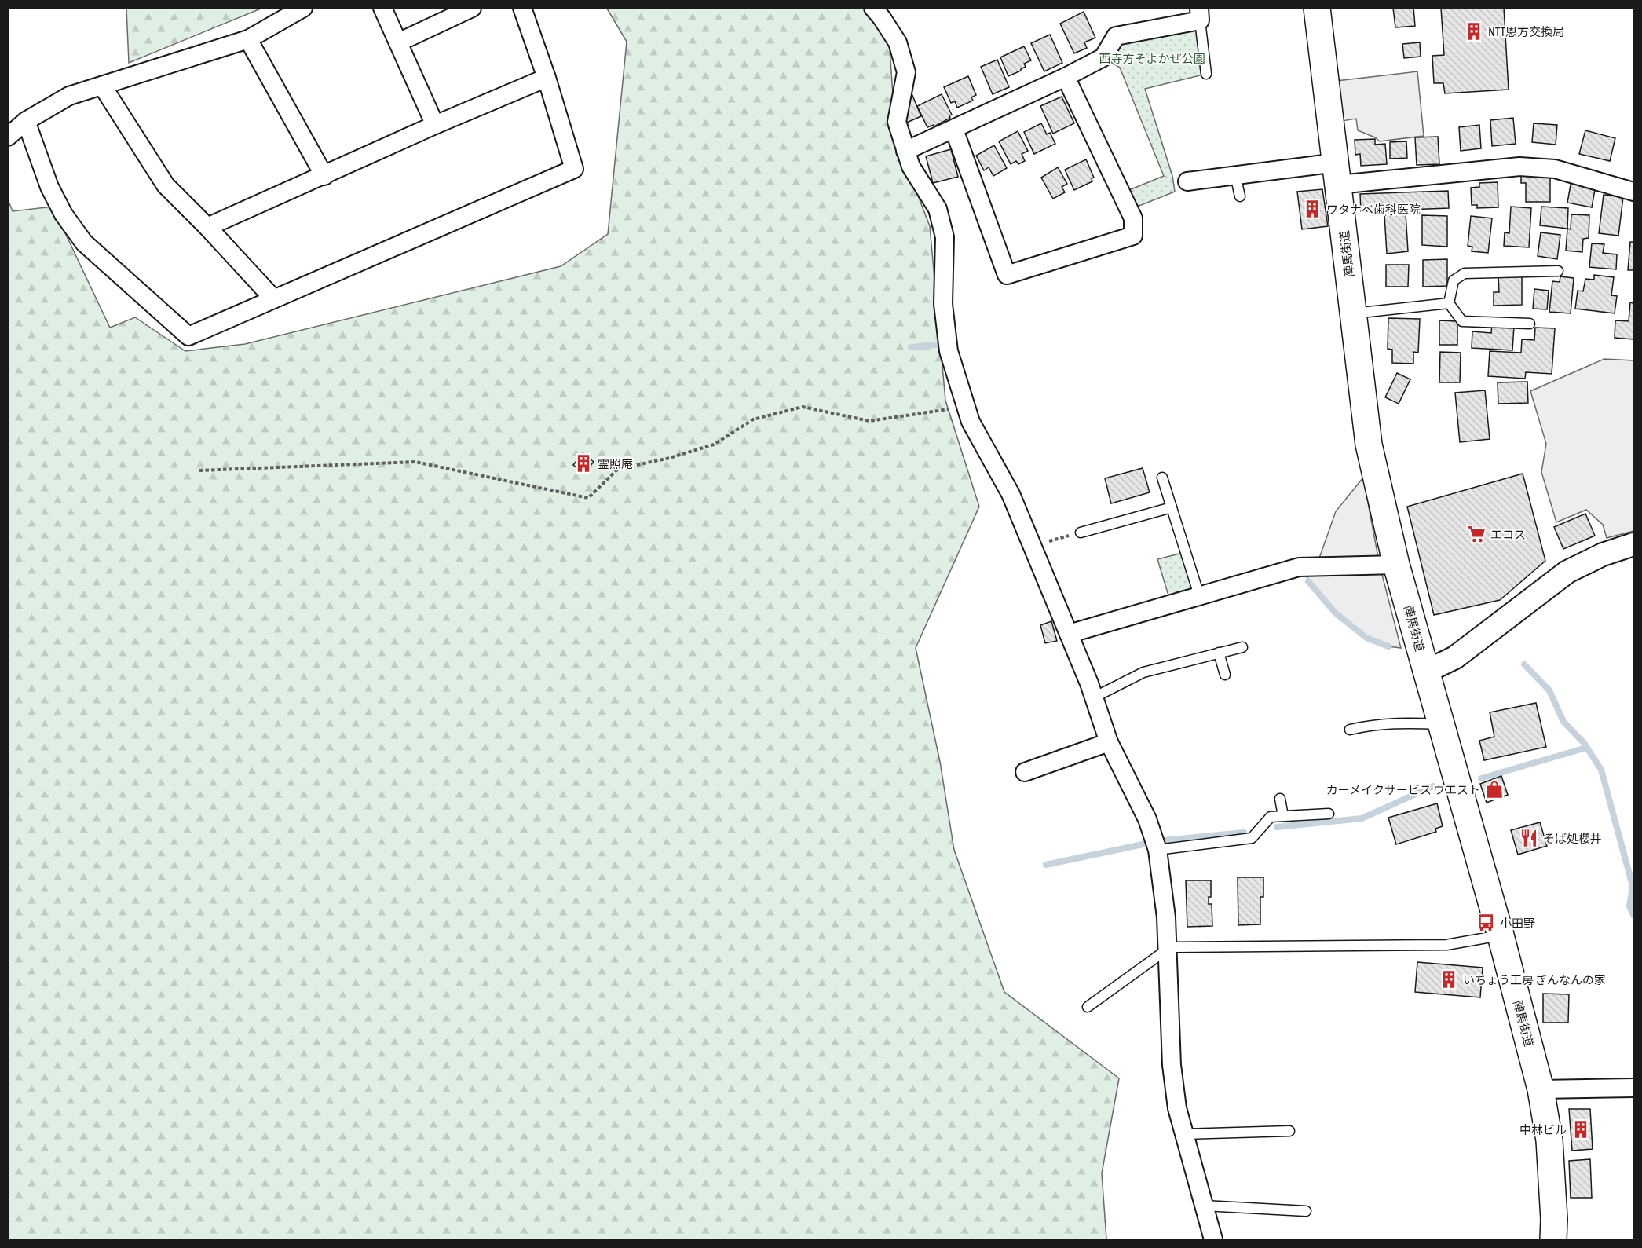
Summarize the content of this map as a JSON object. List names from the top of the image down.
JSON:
{
  "streets": {
    "main road": ["陣馬街道"]
  },
  "parks": ["西寺方そよかぜ公園"],
  "places": {
    "building": [
      "NTT恩方交換局",
      "ワタナベ歯科医院",
      "霊照庵",
      "いちょう工房 ぎんなんの家",
      "中林ビル"
    ],
    "supermarket": ["エコス"],
    "shop": ["カーメイクサービス ウエスト"],
    "restaurant": ["そば処櫻井"],
    "bus stop": ["小田野"]
  }
}
